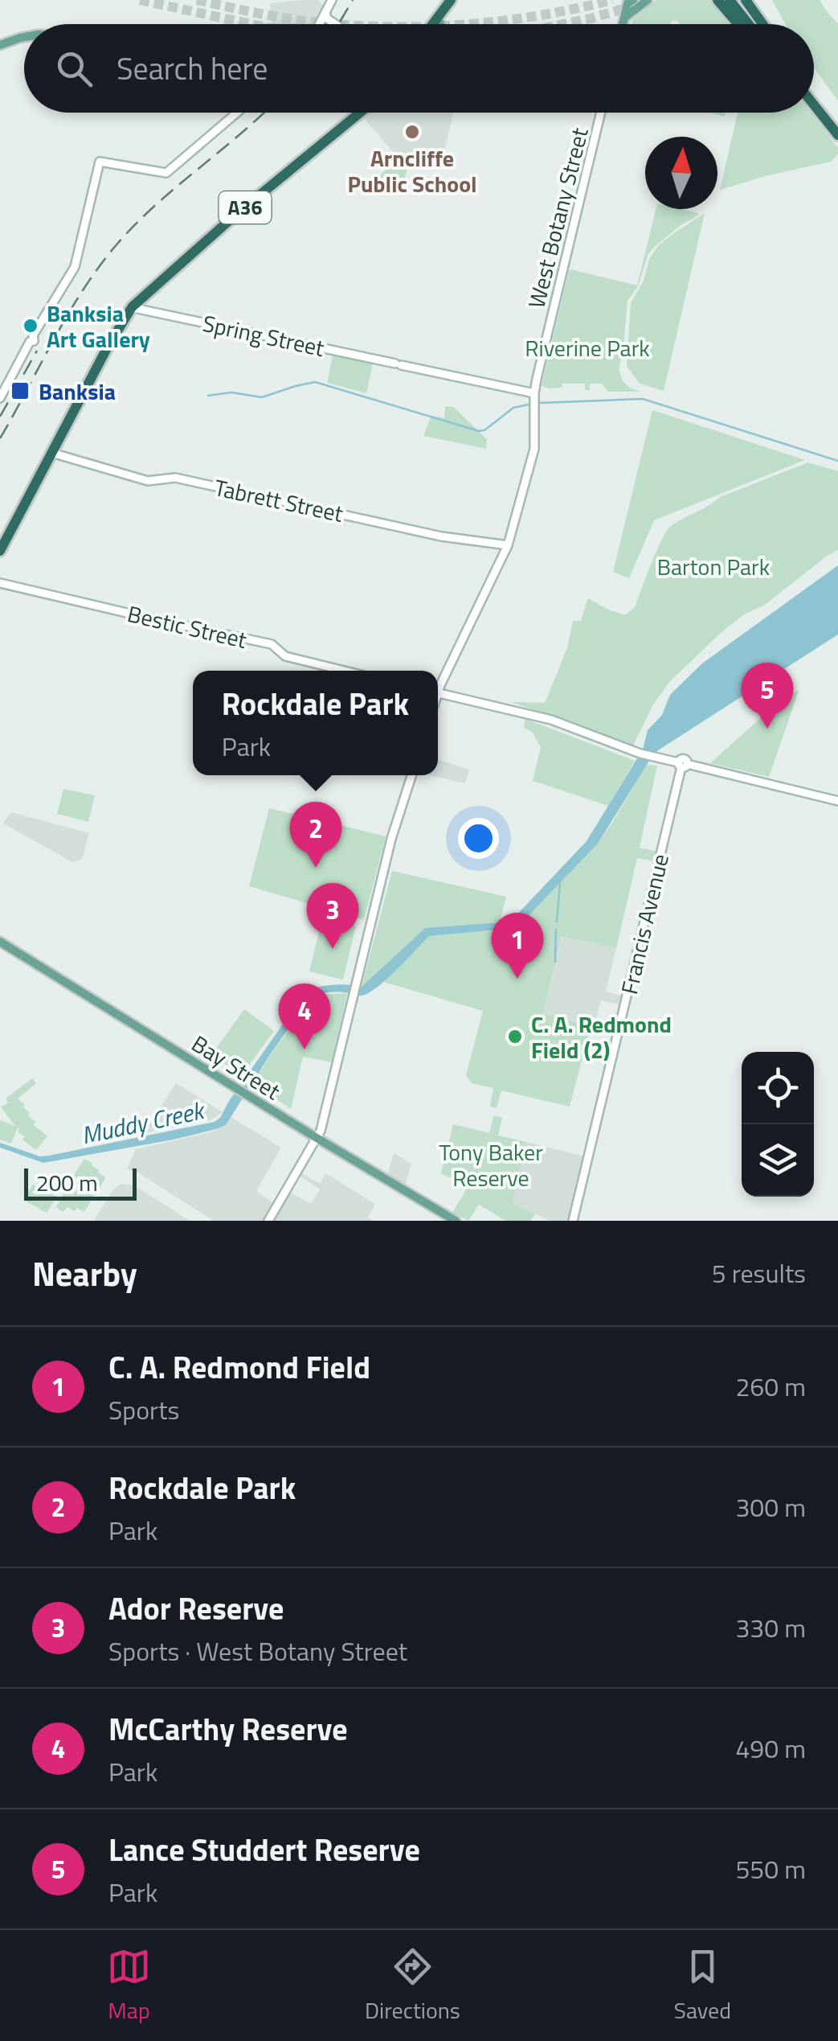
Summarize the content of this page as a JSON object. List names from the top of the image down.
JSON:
{
  "streets": {
    "highway": ["A36"],
    "main road": [
      "West Botany Street",
      "Spring Street",
      "Tabrett Street",
      "Bestic Street",
      "Francis Avenue",
      "Bay Street"
    ]
  },
  "crossings": [
    ["A36", "Spring Street"],
    ["A36", "Tabrett Street"],
    ["West Botany Street", "Spring Street"],
    ["West Botany Street", "Tabrett Street"]
  ],
  "water": ["Muddy Creek"],
  "parks": ["Riverine Park", "Barton Park", "Tony Baker Reserve"],
  "places": {
    "other": ["Arncliffe Public School", "Banksia Art Gallery", "C. A. Redmond Field (2)"],
    "transit": ["Banksia"]
  },
  "scale_bar": "200 m",
  "north": "top",
  "page": {
    "search": "Search here",
    "pins": [
      "5",
      "2",
      "3",
      "1",
      "4"
    ],
    "popup": ["Rockdale Park", "Park"],
    "scale": "200 m",
    "heading": ["Nearby", "5 results"],
    "list": [
      {
        "mark": "1",
        "name": "C. A. Redmond Field",
        "note": "Sports",
        "value": "260 m"
      },
      {
        "mark": "2",
        "name": "Rockdale Park",
        "note": "Park",
        "value": "300 m"
      },
      {
        "mark": "3",
        "name": "Ador Reserve",
        "note": "Sports · West Botany Street",
        "value": "330 m"
      },
      {
        "mark": "4",
        "name": "McCarthy Reserve",
        "note": "Park",
        "value": "490 m"
      },
      {
        "mark": "5",
        "name": "Lance Studdert Reserve",
        "note": "Park",
        "value": "550 m"
      }
    ],
    "nav": ["Map", "Directions", "Saved"]
  }
}
